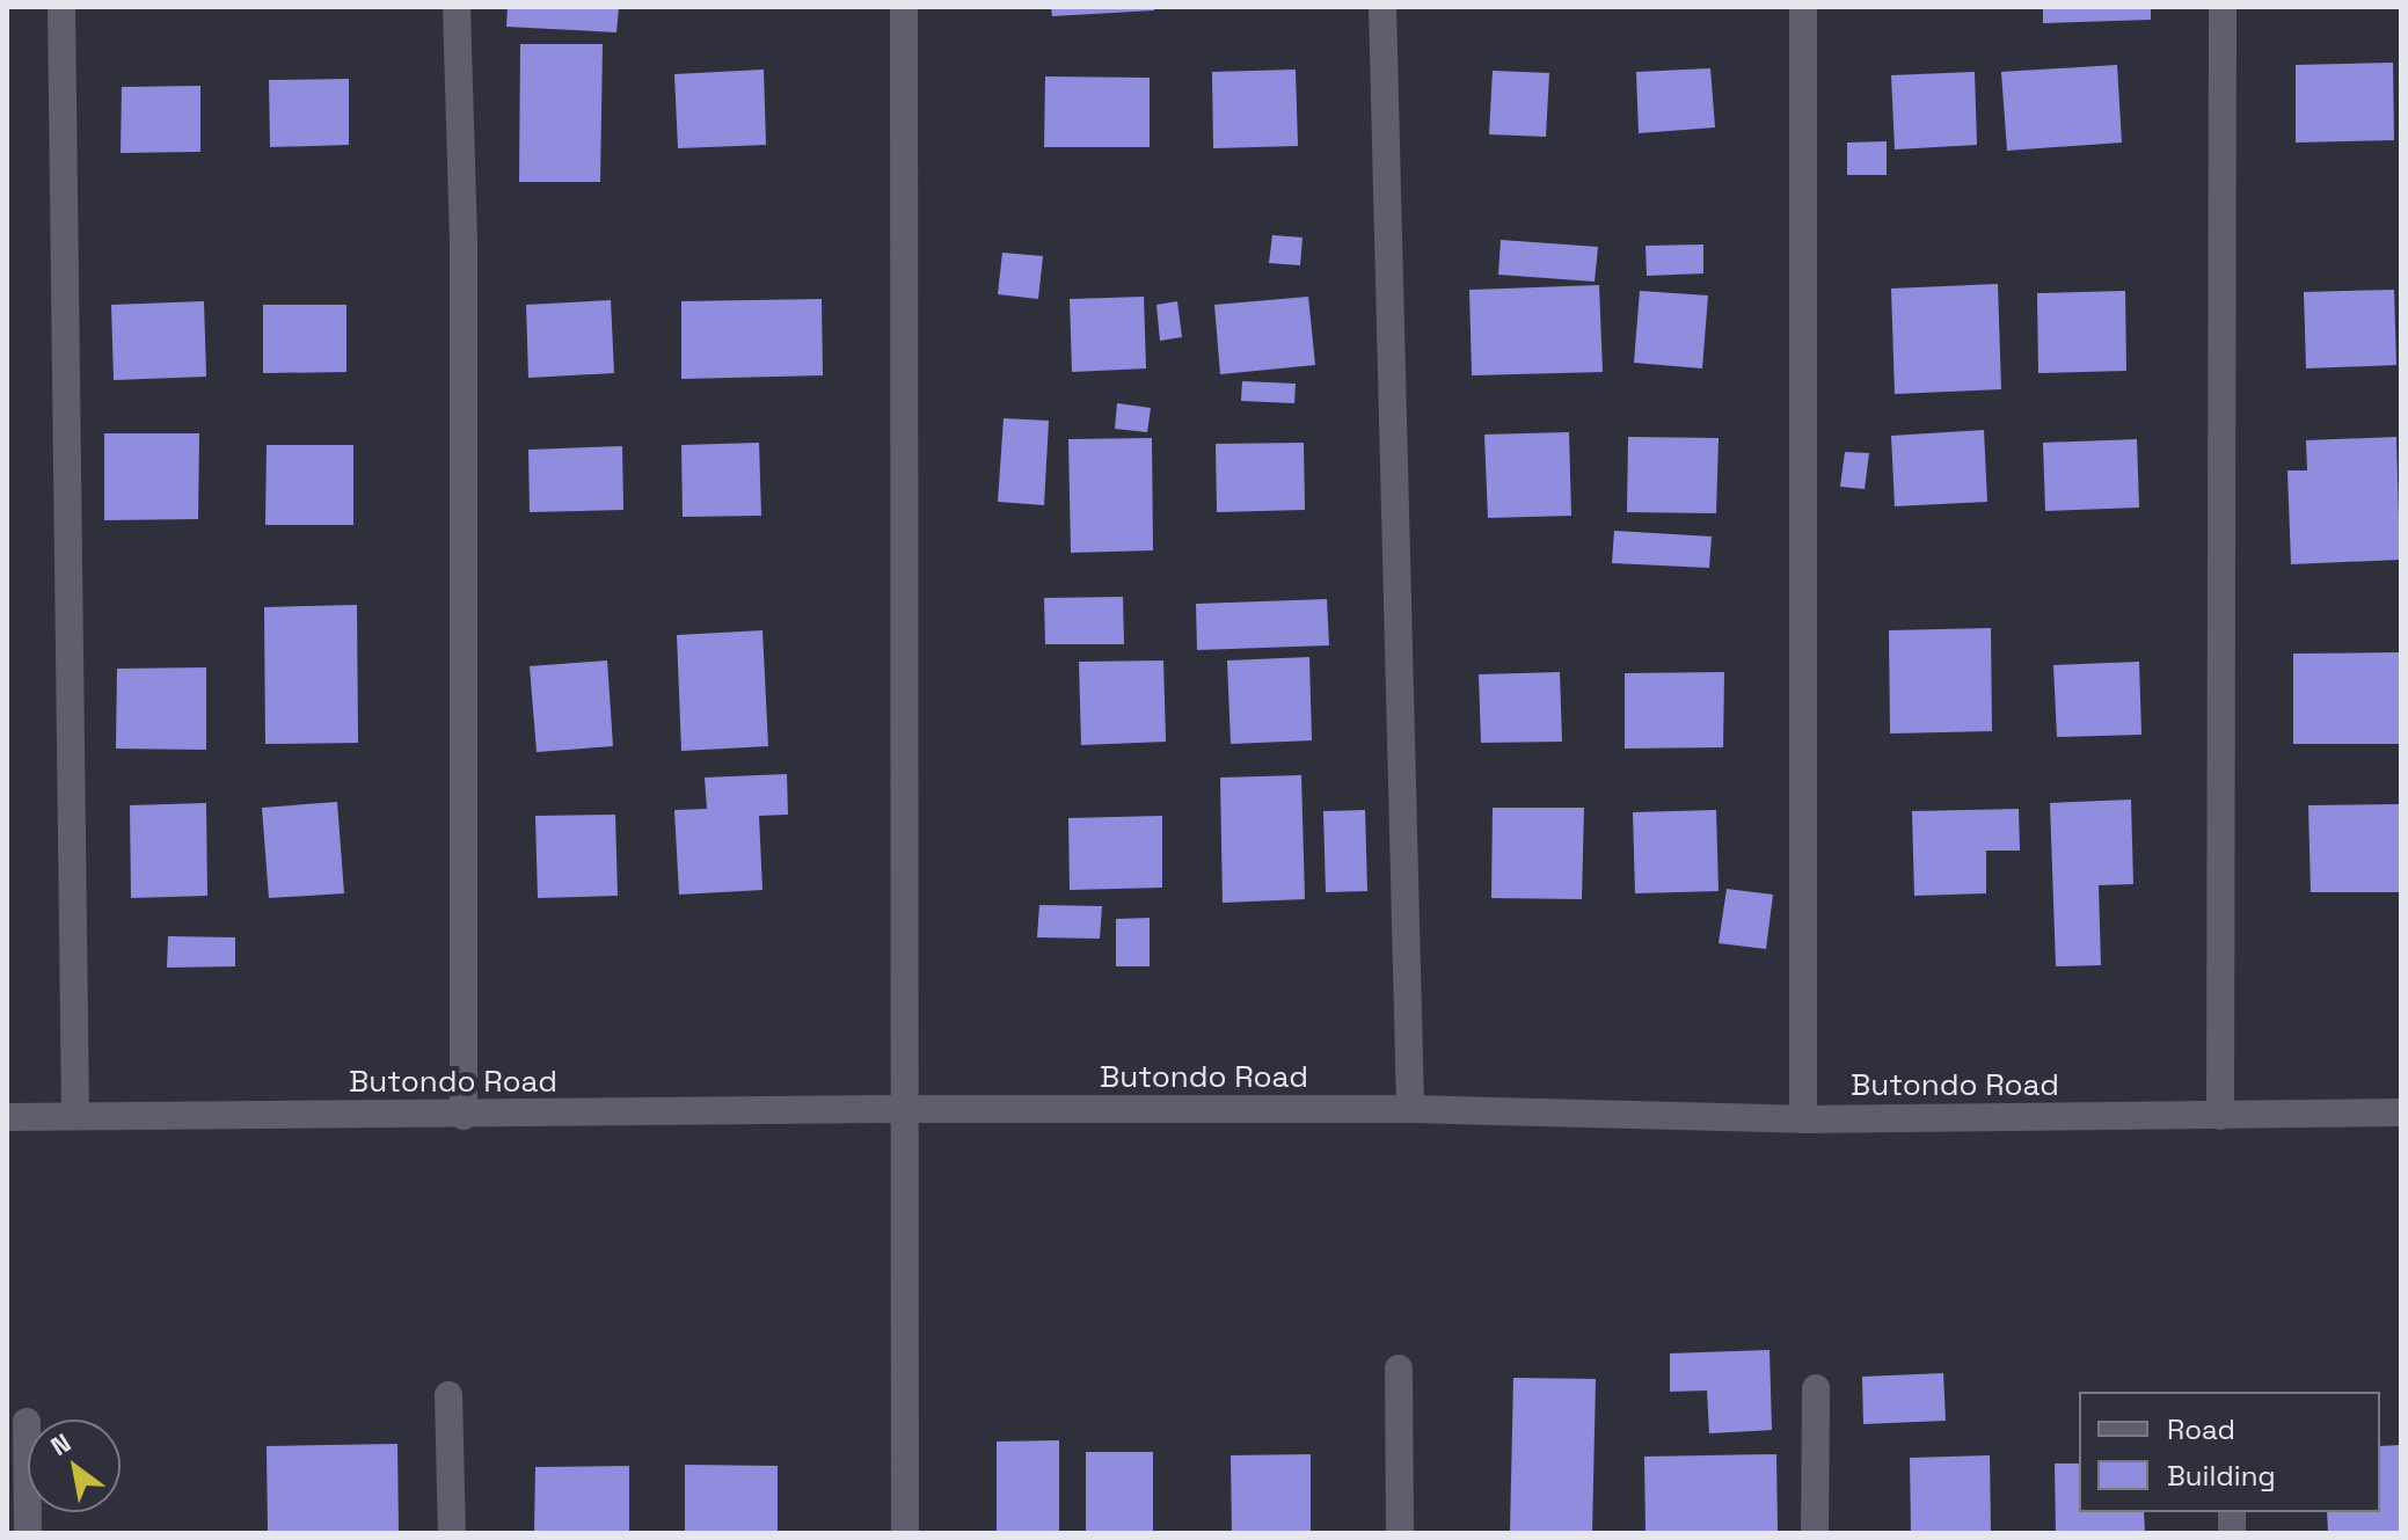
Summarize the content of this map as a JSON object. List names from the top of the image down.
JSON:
{
  "streets": {
    "street": ["Butondo Road"]
  },
  "legend": ["Road", "Building"],
  "north": "top left"
}
